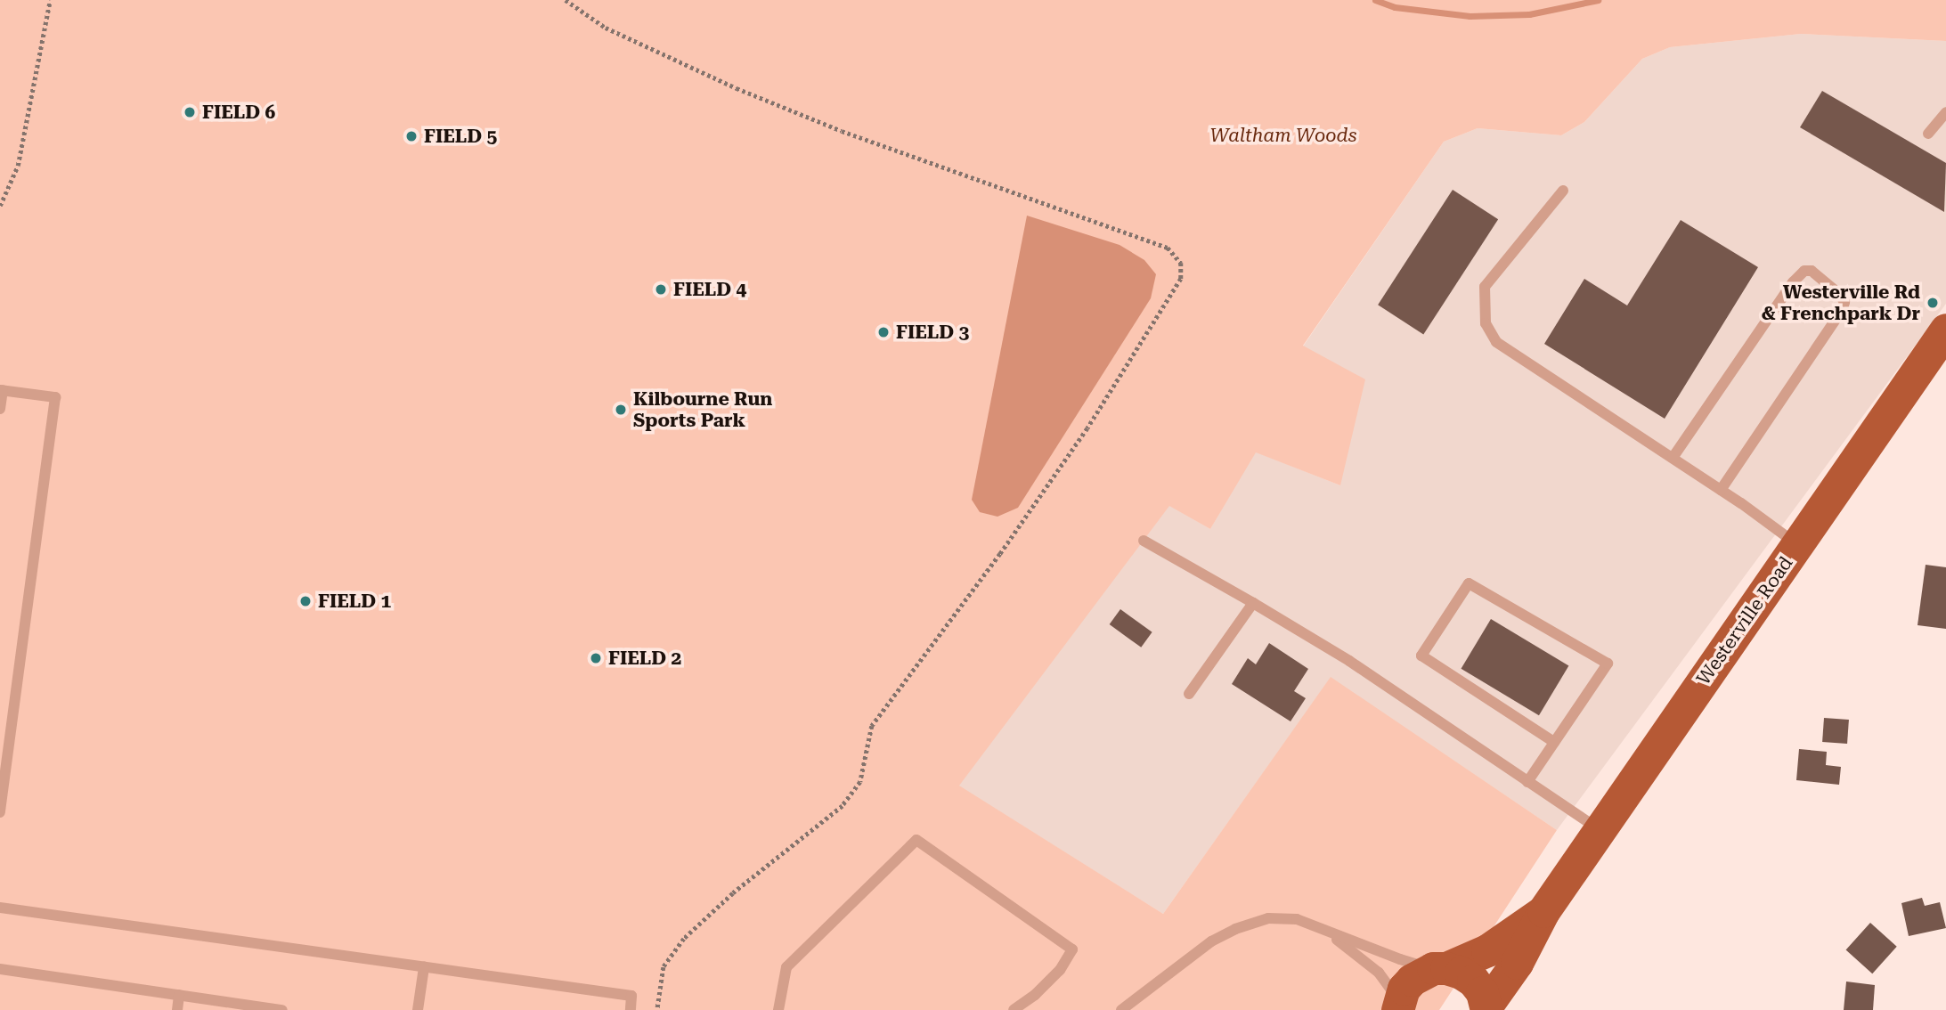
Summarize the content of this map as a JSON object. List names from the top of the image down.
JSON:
{
  "streets": {
    "main road": ["Westerville Road"]
  },
  "parks": ["Waltham Woods"],
  "places": [
    "FIELD 6",
    "FIELD 5",
    "FIELD 4",
    "Westerville Rd & Frenchpark Dr",
    "FIELD 3",
    "Kilbourne Run Sports Park",
    "FIELD 1",
    "FIELD 2"
  ]
}
